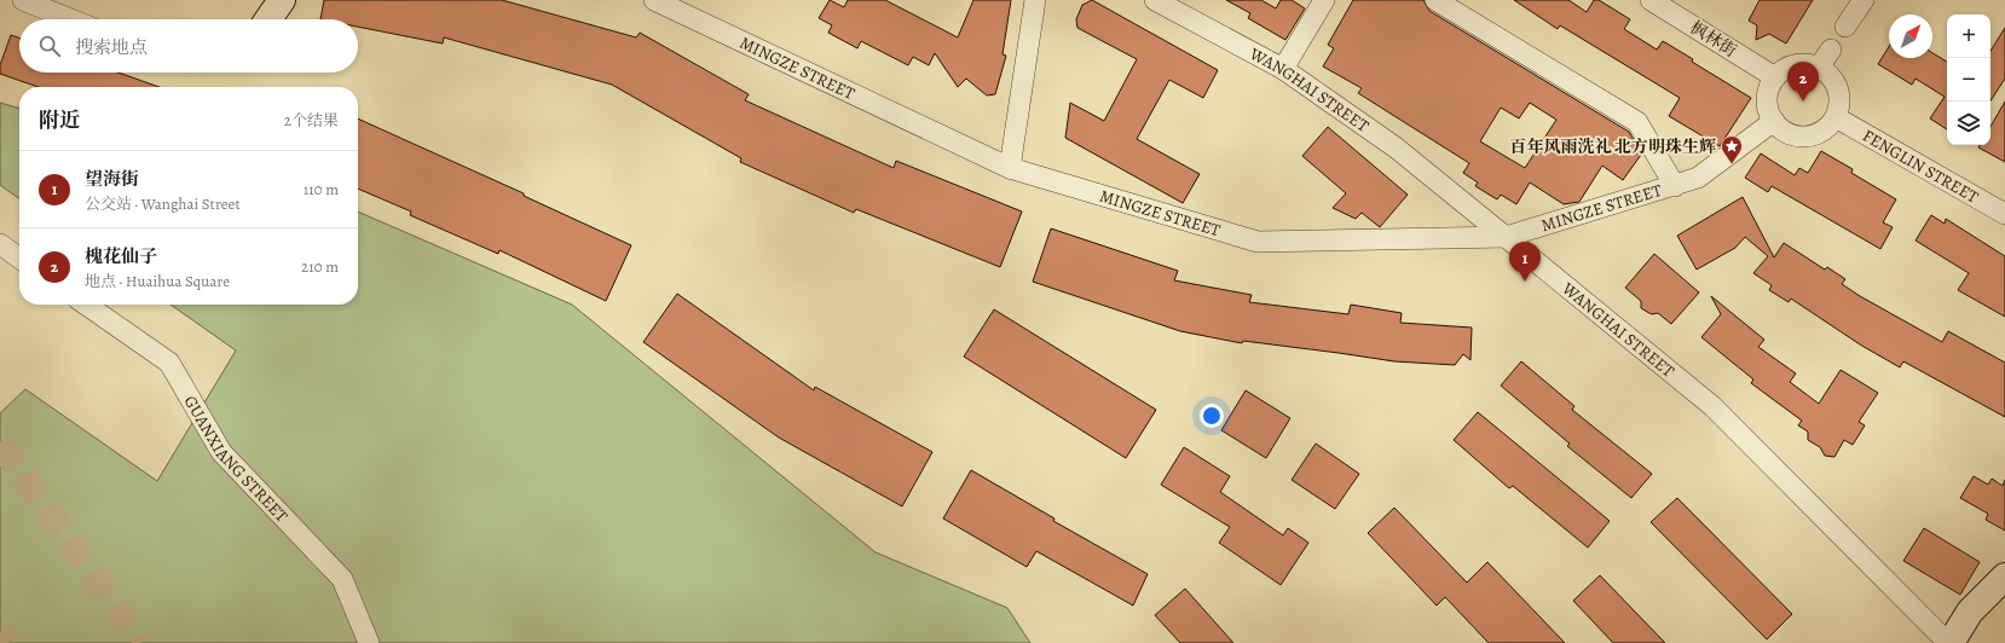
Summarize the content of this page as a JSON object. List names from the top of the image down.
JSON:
{
  "streets": {
    "street": [
      "枫林街",
      "MINGZE STREET",
      "WANGHAI STREET",
      "FENGLIN STREET",
      "GUANXIANG STREET"
    ]
  },
  "crossings": [
    ["枫林街", "MINGZE STREET"],
    ["枫林街", "FENGLIN STREET"],
    ["MINGZE STREET", "WANGHAI STREET"],
    ["MINGZE STREET", "FENGLIN STREET"]
  ],
  "places": {
    "place": ["百年风雨洗礼 北方明珠生辉"]
  },
  "north": "top right",
  "page": {
    "map_buttons": ["+", "−"],
    "search": "搜索地点",
    "pins": ["2", "1"],
    "heading": ["附近", "2个结果"],
    "list": [
      {
        "mark": "1",
        "name": "望海街",
        "note": "公交站 · Wanghai Street",
        "value": "110 m"
      },
      {
        "mark": "2",
        "name": "槐花仙子",
        "note": "地点 · Huaihua Square",
        "value": "210 m"
      }
    ]
  }
}
